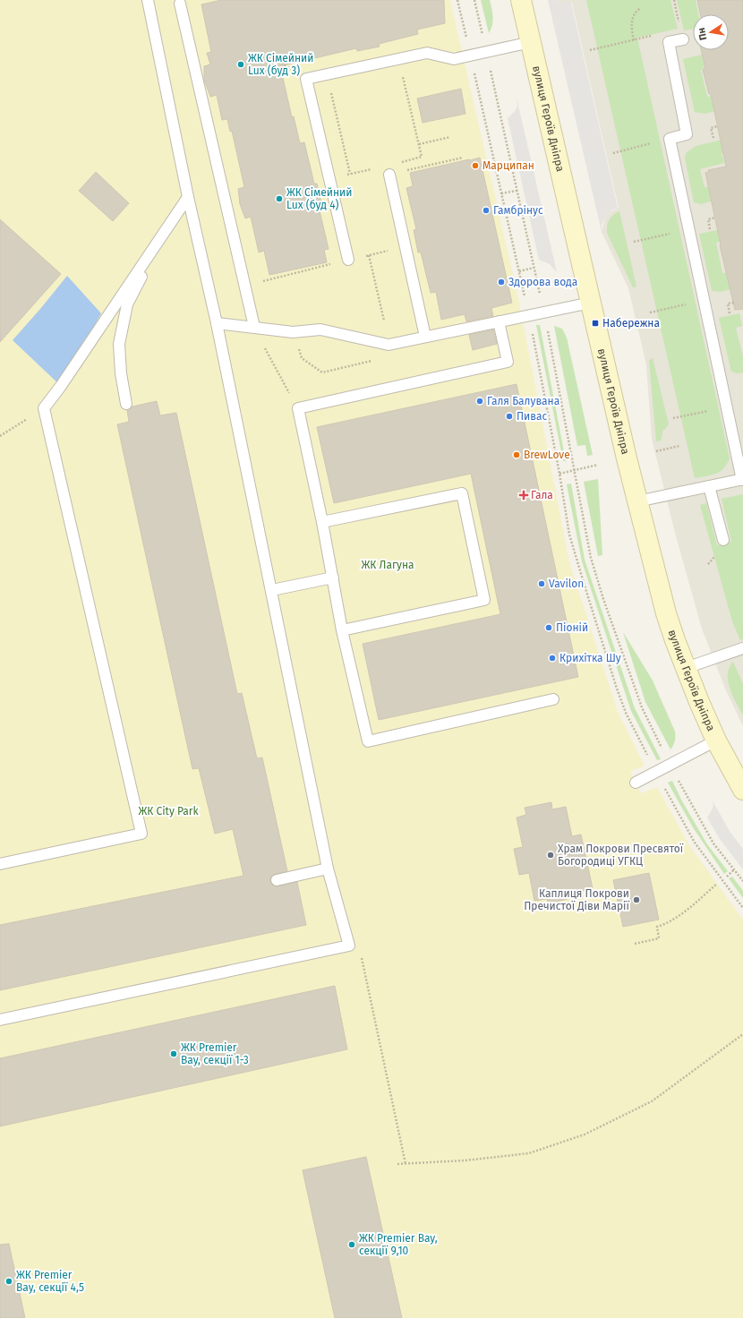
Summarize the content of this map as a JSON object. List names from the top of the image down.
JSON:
{
  "streets": {
    "main road": ["вулиця Героїв Дніпра"]
  },
  "parks": ["ЖК Лагуна", "ЖК City Park"],
  "places": {
    "other": [
      "ЖК Сімейний Lux (буд 3)",
      "Марципан",
      "ЖК Сімейний Lux (буд 4)",
      "Гамбрінус",
      "Здорова вода",
      "Галя Балувана",
      "Пивас",
      "BrewLove",
      "Vavilon",
      "Піоній",
      "Крихітка Шу",
      "Храм Покрови Пресвятої Богородиці УГКЦ",
      "Каплиця Покрови Пречистої Діви Марії",
      "ЖК Premier Bay, секції 1-3",
      "ЖК Premier Bay, секції 9,10",
      "ЖК Premier Bay, секції 4,5"
    ],
    "transit": ["Набережна"],
    "health": ["Гала"]
  },
  "north": "left"
}
